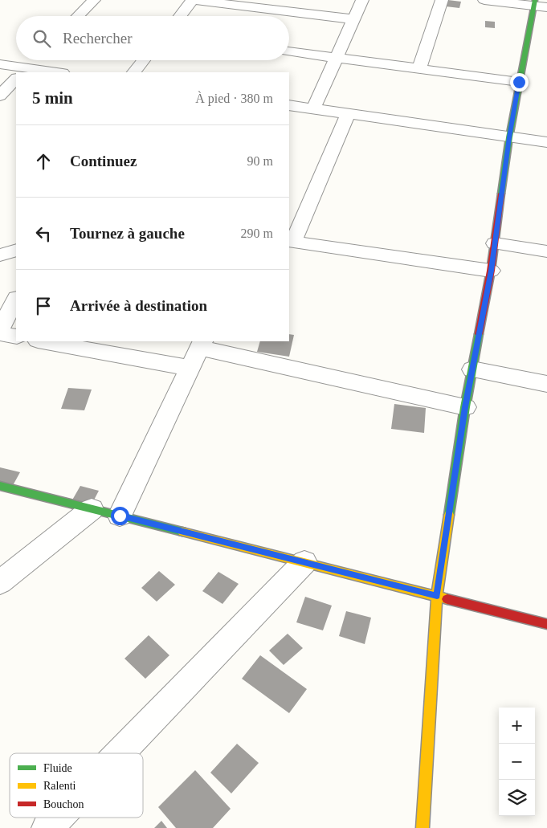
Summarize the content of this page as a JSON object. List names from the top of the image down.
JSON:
{
  "legend": ["Fluide", "Ralenti", "Bouchon"],
  "page": {
    "search": "Rechercher",
    "heading": ["5 min", "À pied · 380 m"],
    "list": [
      ["Continuez", "90 m"],
      ["Tournez à gauche", "290 m"],
      "Arrivée à destination"
    ],
    "map_buttons": ["+", "−"]
  }
}
